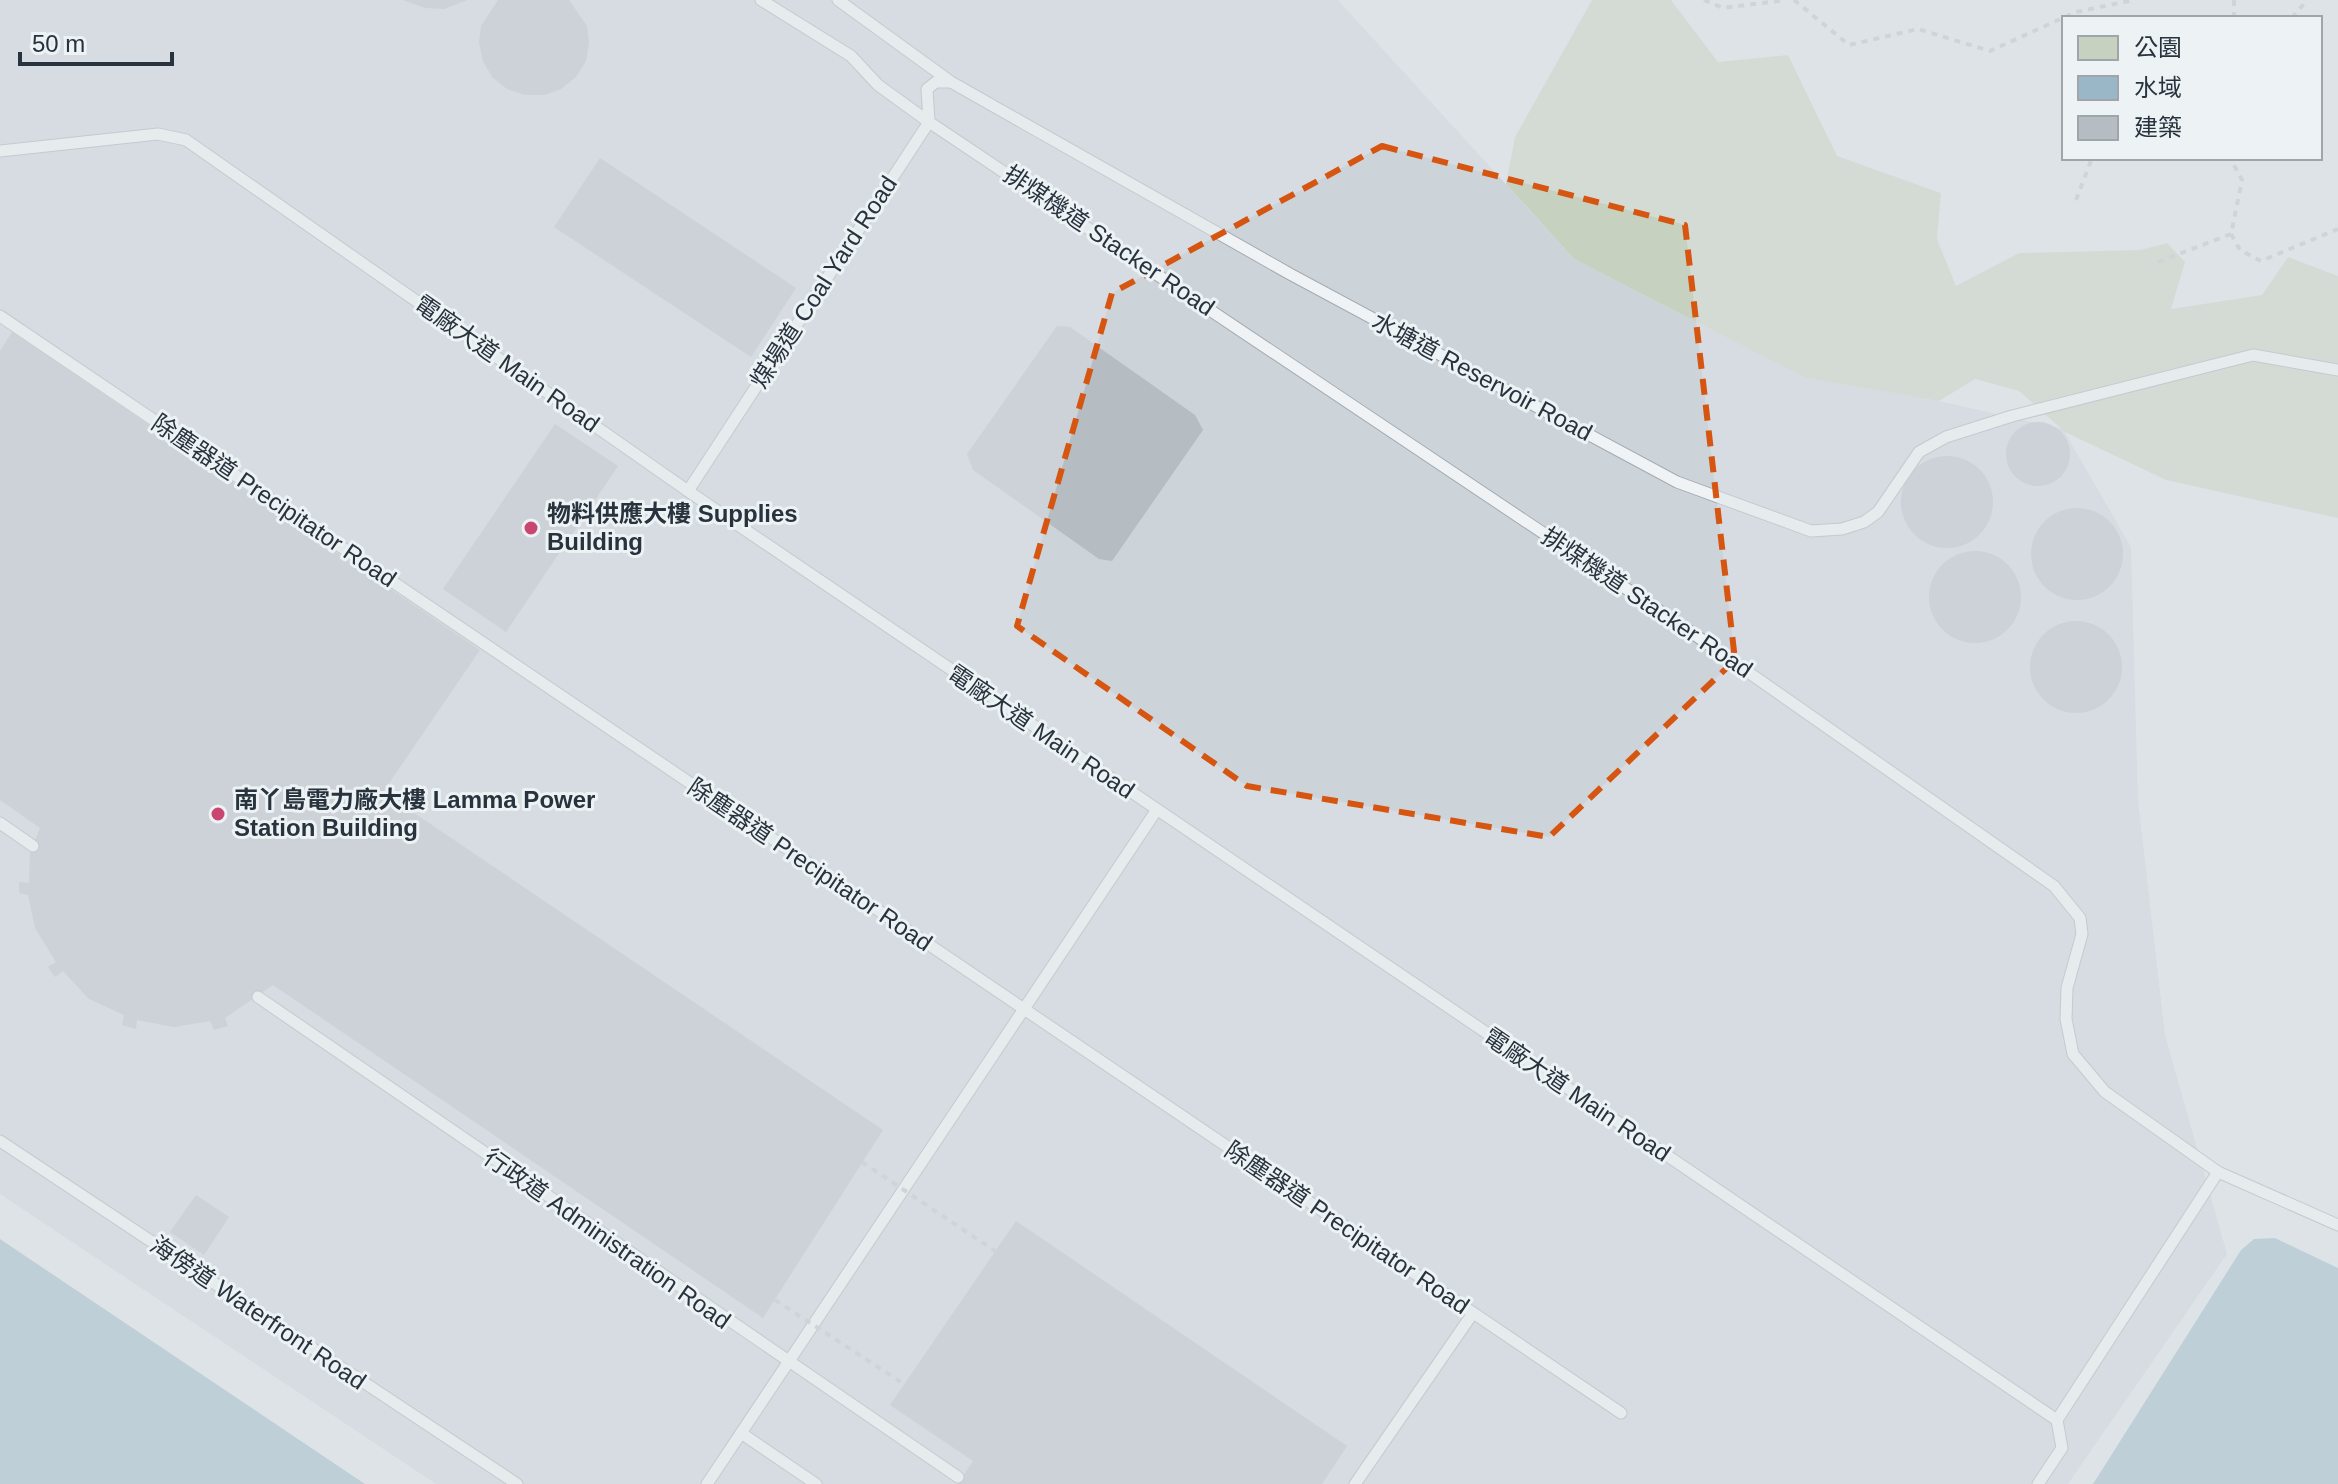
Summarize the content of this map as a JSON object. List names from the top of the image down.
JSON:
{
  "streets": {
    "lane": [
      "排煤機道 Stacker Road",
      "煤場道 Coal Yard Road",
      "電廠大道 Main Road",
      "水塘道 Reservoir Road",
      "除塵器道 Precipitator Road",
      "行政道 Administration Road",
      "海傍道 Waterfront Road"
    ]
  },
  "crossings": [
    ["排煤機道 Stacker Road", "煤場道 Coal Yard Road"],
    ["煤場道 Coal Yard Road", "電廠大道 Main Road"],
    ["煤場道 Coal Yard Road", "水塘道 Reservoir Road"]
  ],
  "places": ["物料供應大樓 Supplies Building", "南丫島電力廠大樓 Lamma Power Station Building"],
  "legend": ["公園", "水域", "建築"],
  "scale_bar": "50 m"
}
